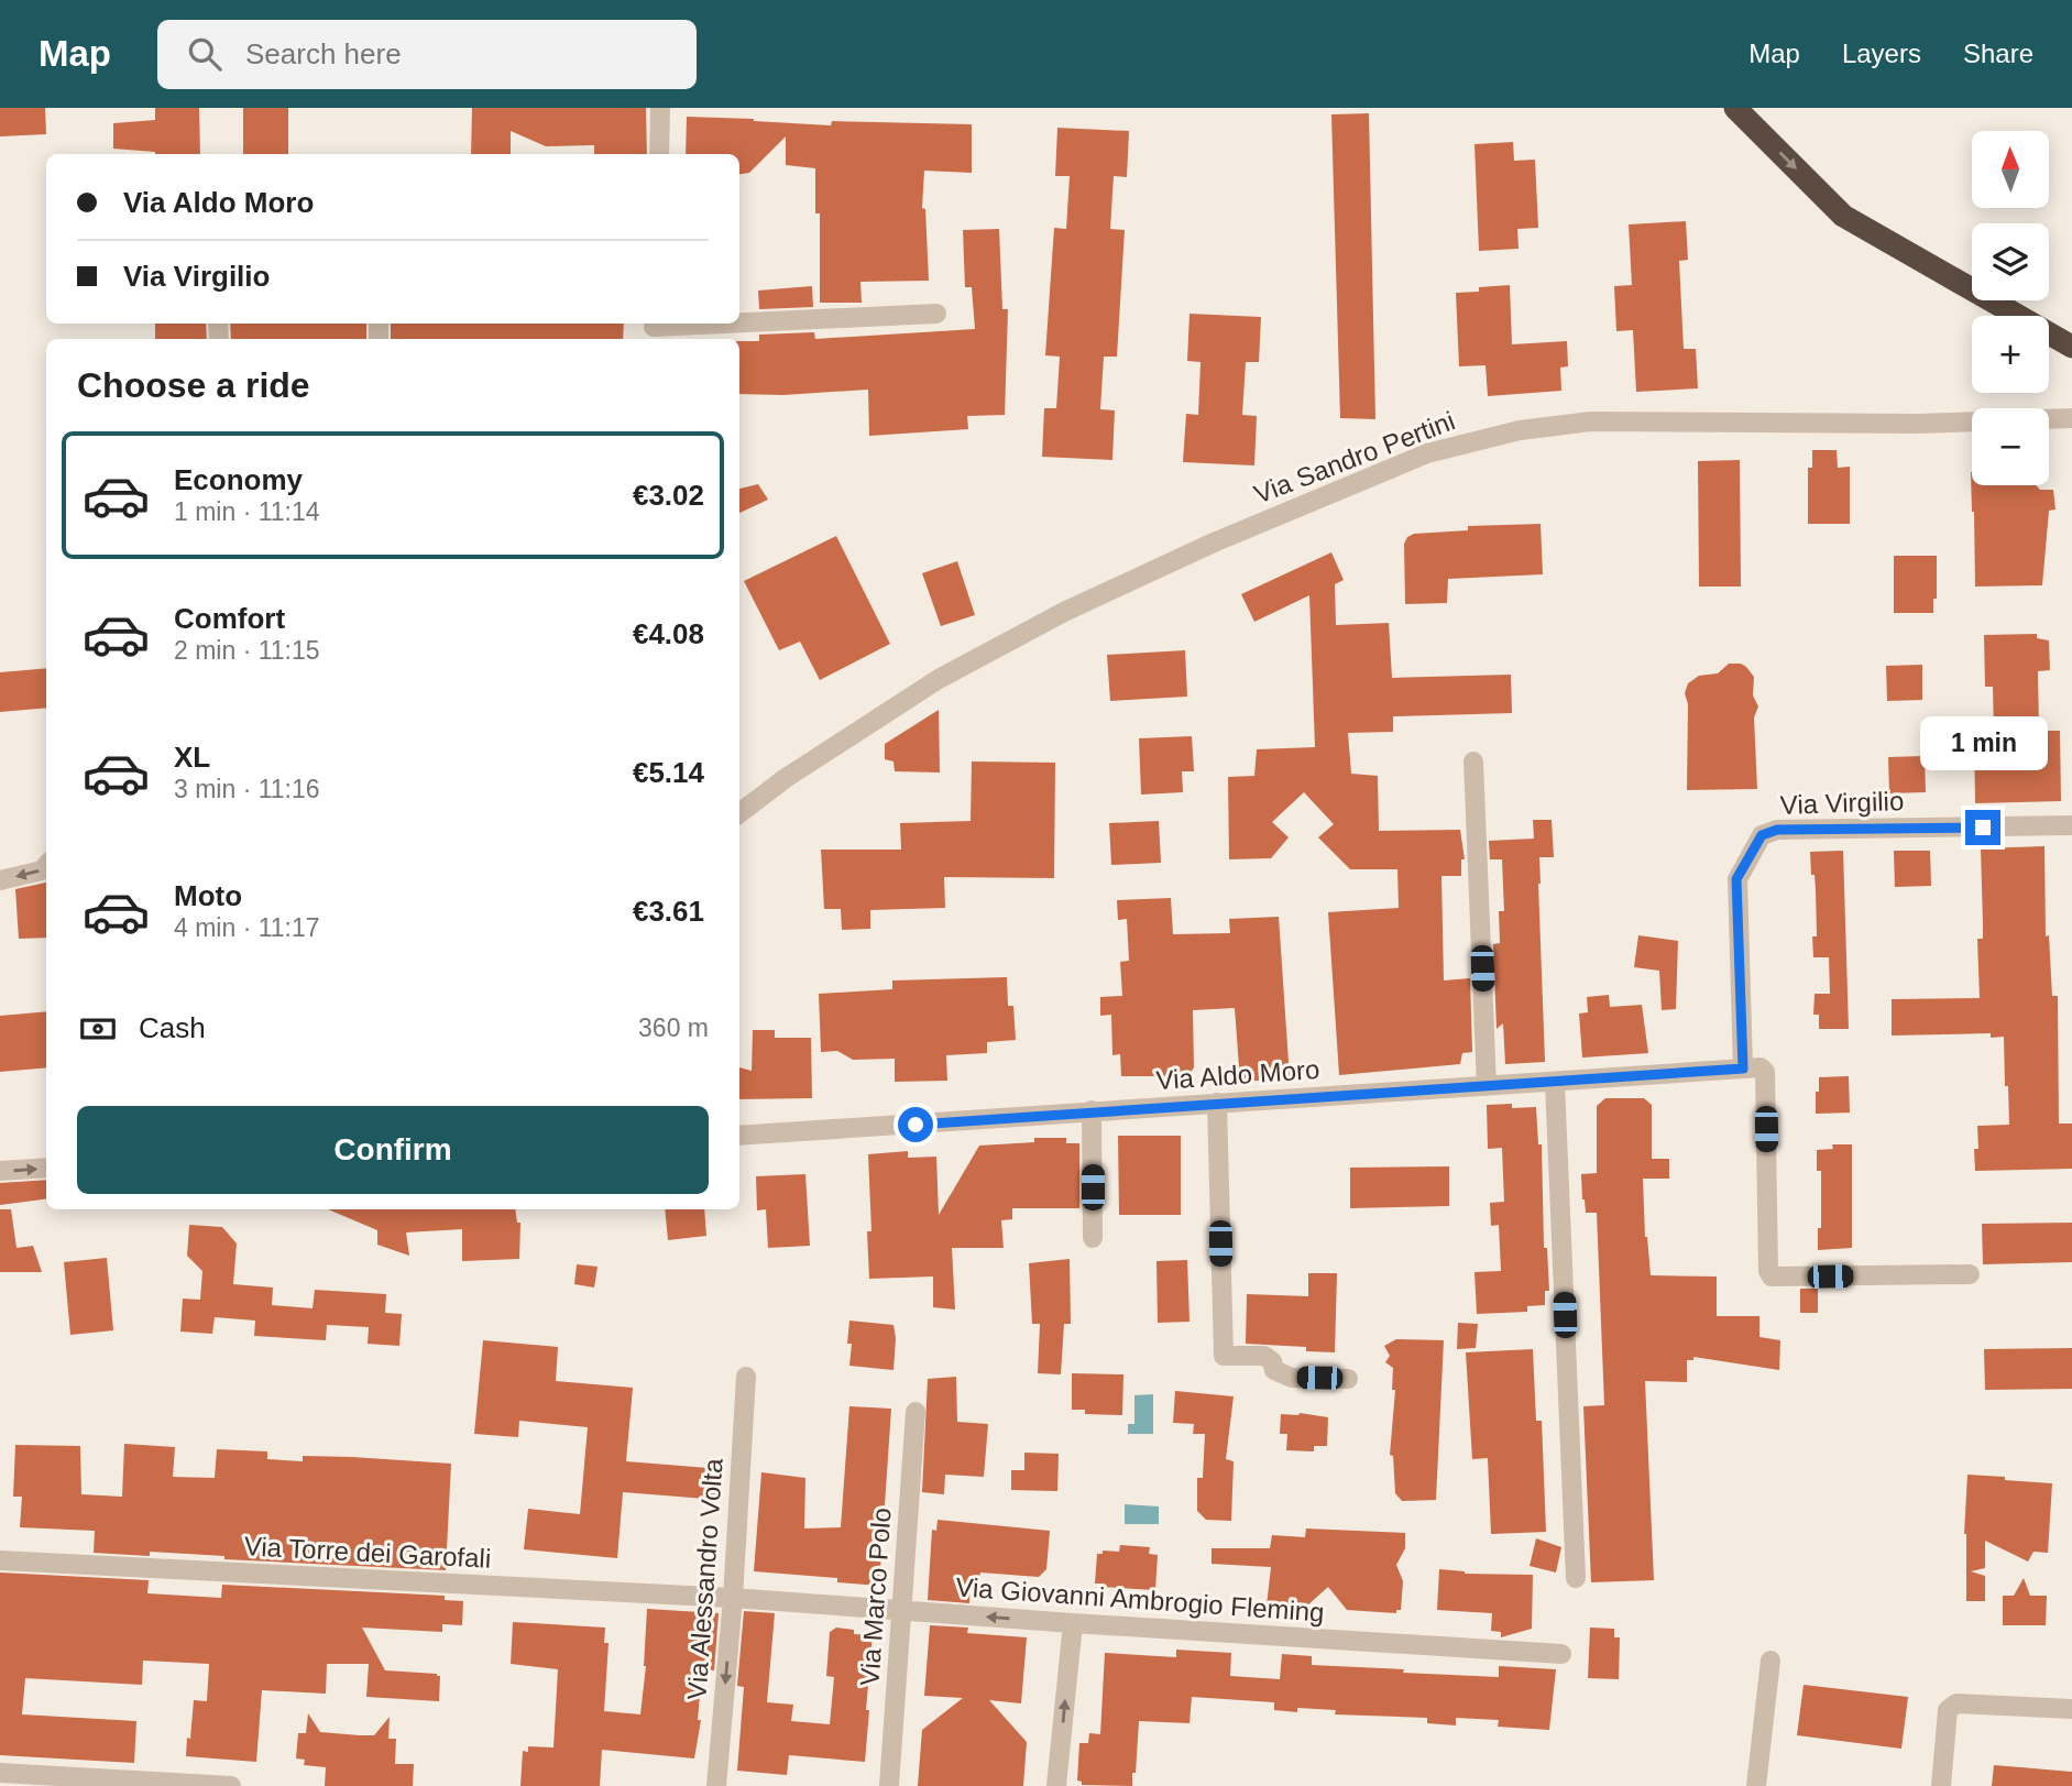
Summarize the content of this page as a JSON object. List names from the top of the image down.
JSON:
{
  "streets": {
    "street": [
      "Via Sandro Pertini",
      "Via Virgilio",
      "Via Aldo Moro",
      "Via Torre dei Garofali",
      "Via Alessandro Volta",
      "Via Marco Polo",
      "Via Giovanni Ambrogio Fleming"
    ]
  },
  "crossings": [
    ["Via Virgilio", "Via Aldo Moro"],
    ["Via Torre dei Garofali", "Via Alessandro Volta"],
    ["Via Torre dei Garofali", "Via Giovanni Ambrogio Fleming"],
    ["Via Alessandro Volta", "Via Giovanni Ambrogio Fleming"],
    ["Via Marco Polo", "Via Giovanni Ambrogio Fleming"]
  ],
  "one_way": ["Via Alessandro Volta"],
  "north": "top",
  "page": {
    "header": "Map",
    "search": "Search here",
    "nav": ["Map", "Layers", "Share"],
    "map_buttons": ["+", "−"],
    "banner": ["Via Aldo Moro", "Via Virgilio"],
    "heading": "Choose a ride",
    "list": [
      {
        "name": "Economy",
        "note": "1 min · 11:14",
        "value": "€3.02"
      },
      {
        "name": "Comfort",
        "note": "2 min · 11:15",
        "value": "€4.08"
      },
      {
        "name": "XL",
        "note": "3 min · 11:16",
        "value": "€5.14"
      },
      {
        "name": "Moto",
        "note": "4 min · 11:17",
        "value": "€3.61"
      }
    ],
    "bubble": "1 min",
    "pay": ["Cash", "360 m"],
    "buttons": "Confirm"
  }
}
